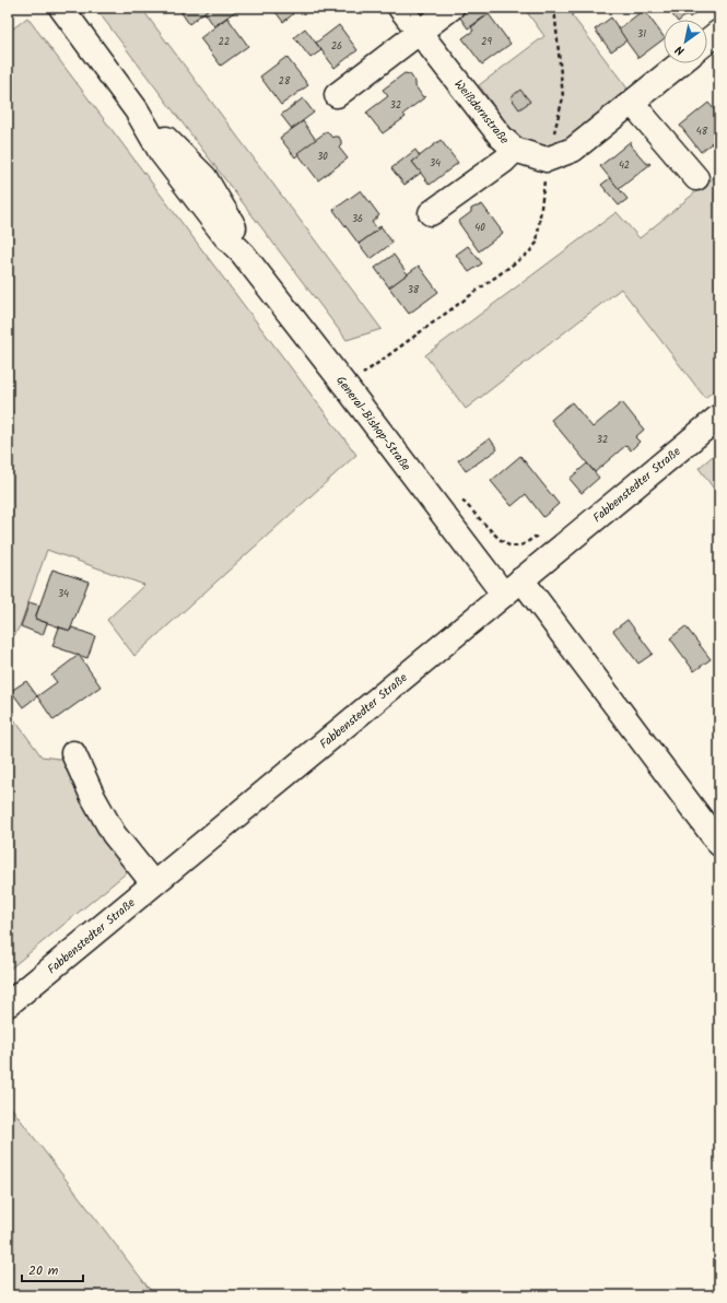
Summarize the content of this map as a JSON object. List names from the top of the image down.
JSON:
{
  "streets": {
    "street": ["Weißdornstraße", "General-Bishop-Straße", "Fabbenstedter Straße"]
  },
  "crossings": [
    ["General-Bishop-Straße", "Fabbenstedter Straße"]
  ],
  "house_numbers": [
    "31",
    "22",
    "29",
    "26",
    "28",
    "32",
    "48",
    "30",
    "34",
    "42",
    "36",
    "40",
    "38",
    "32",
    "34"
  ],
  "scale_bar": "20 m",
  "north": "bottom left"
}
